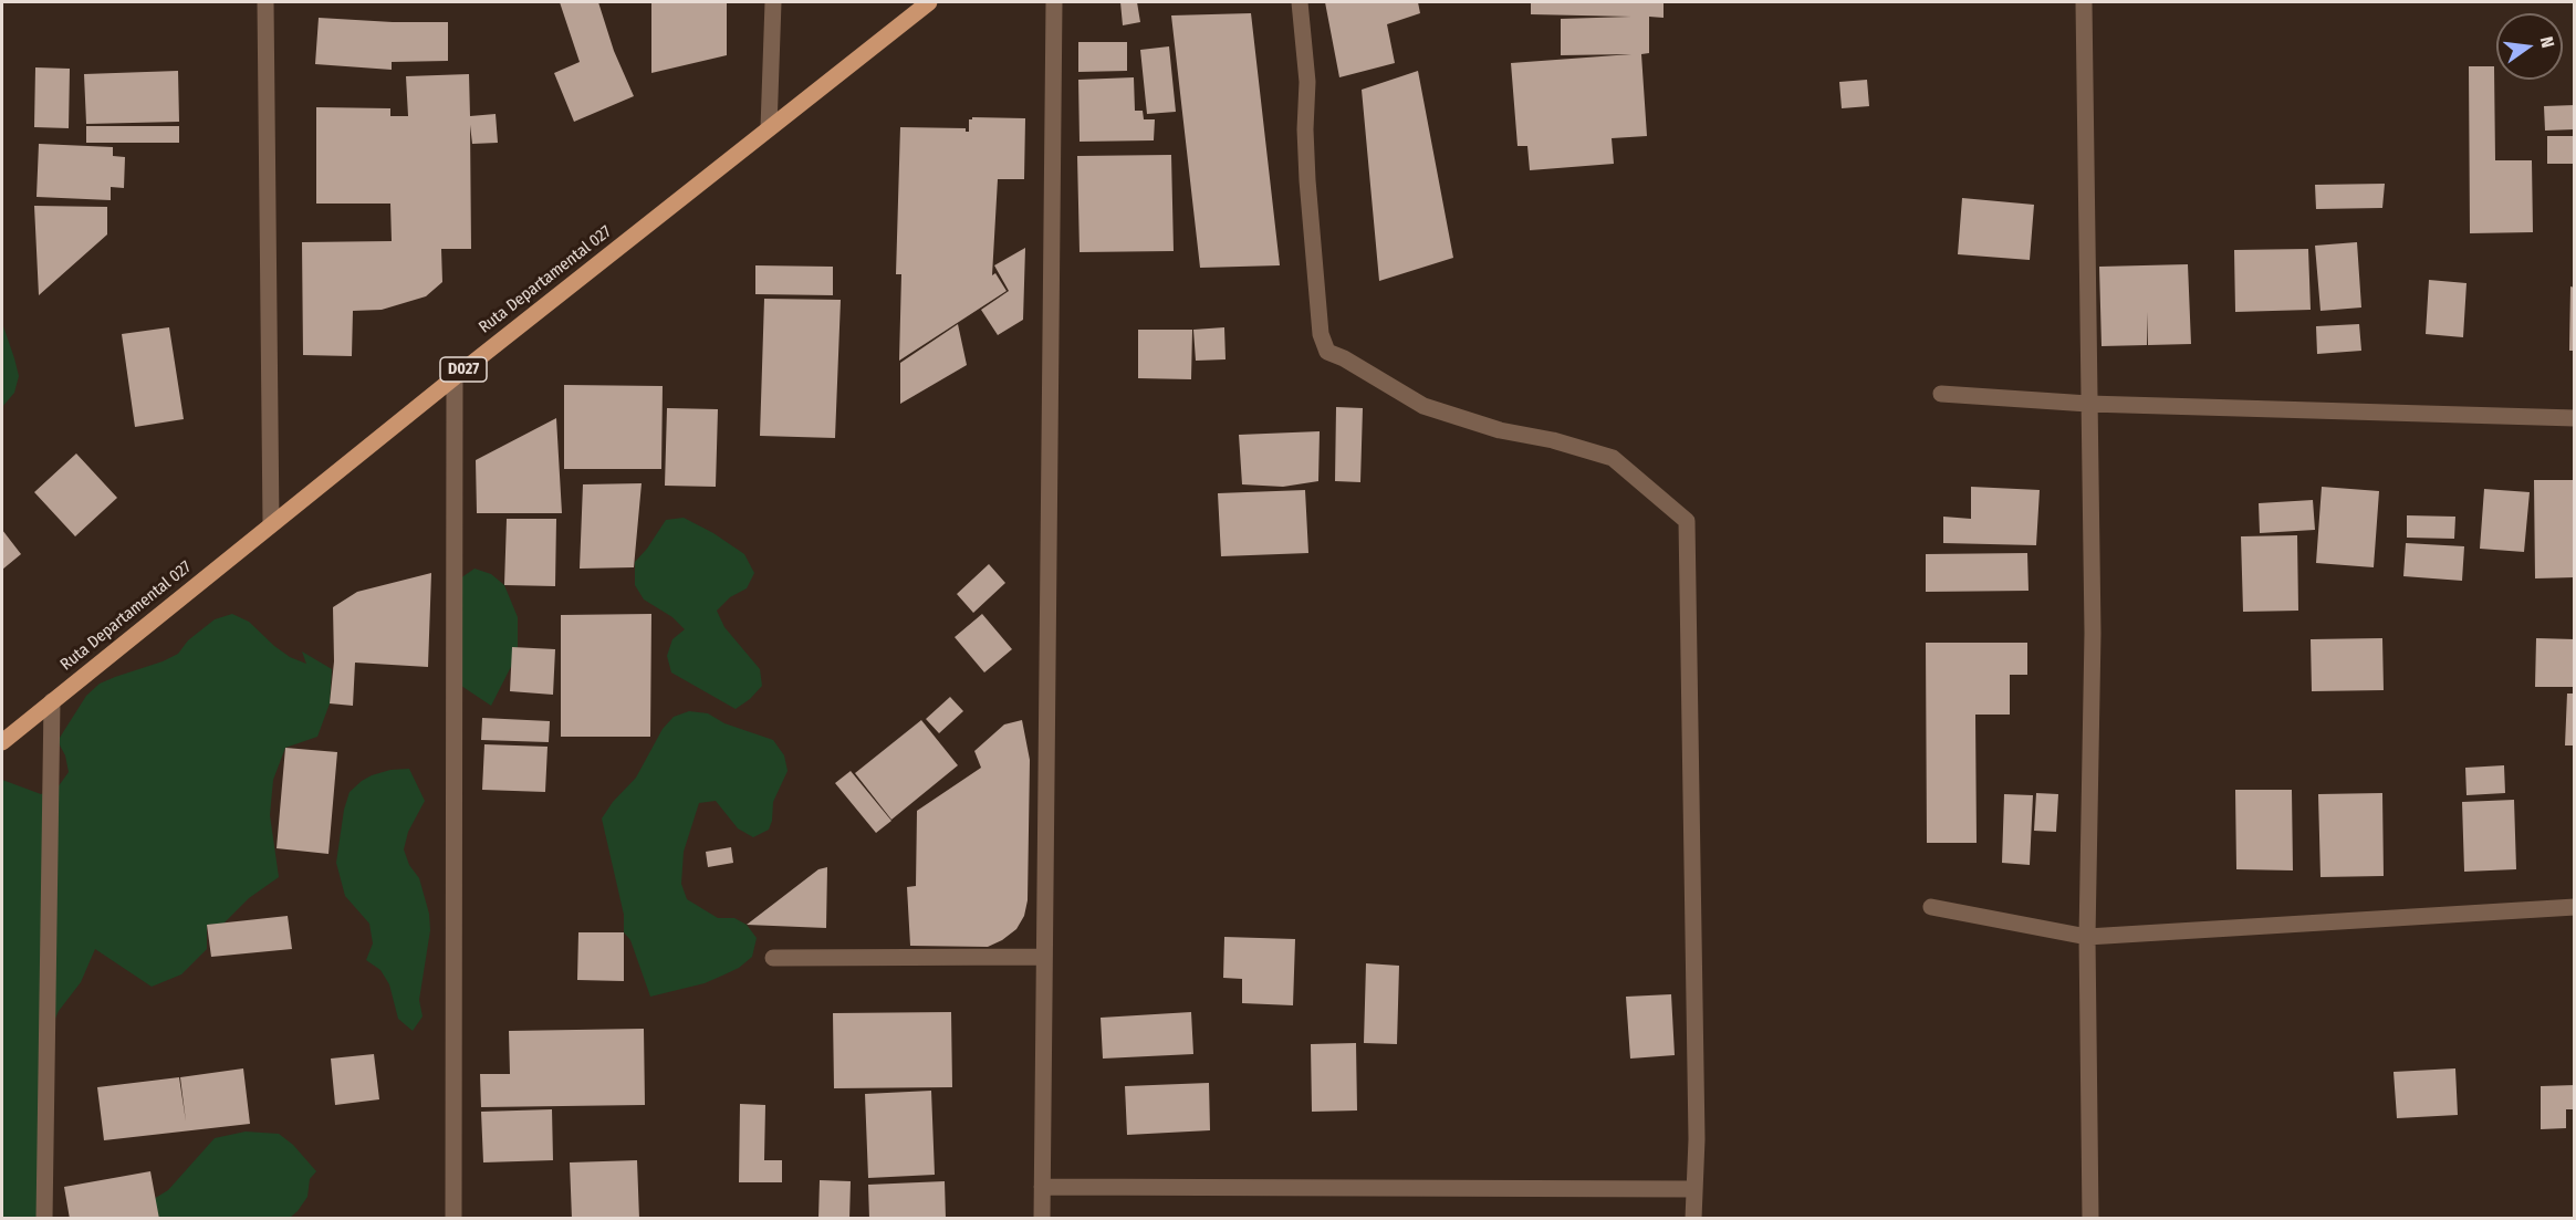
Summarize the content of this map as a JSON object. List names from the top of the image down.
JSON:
{
  "streets": {
    "main road": ["Ruta Departamental 027", "D027"]
  },
  "north": "right"
}
